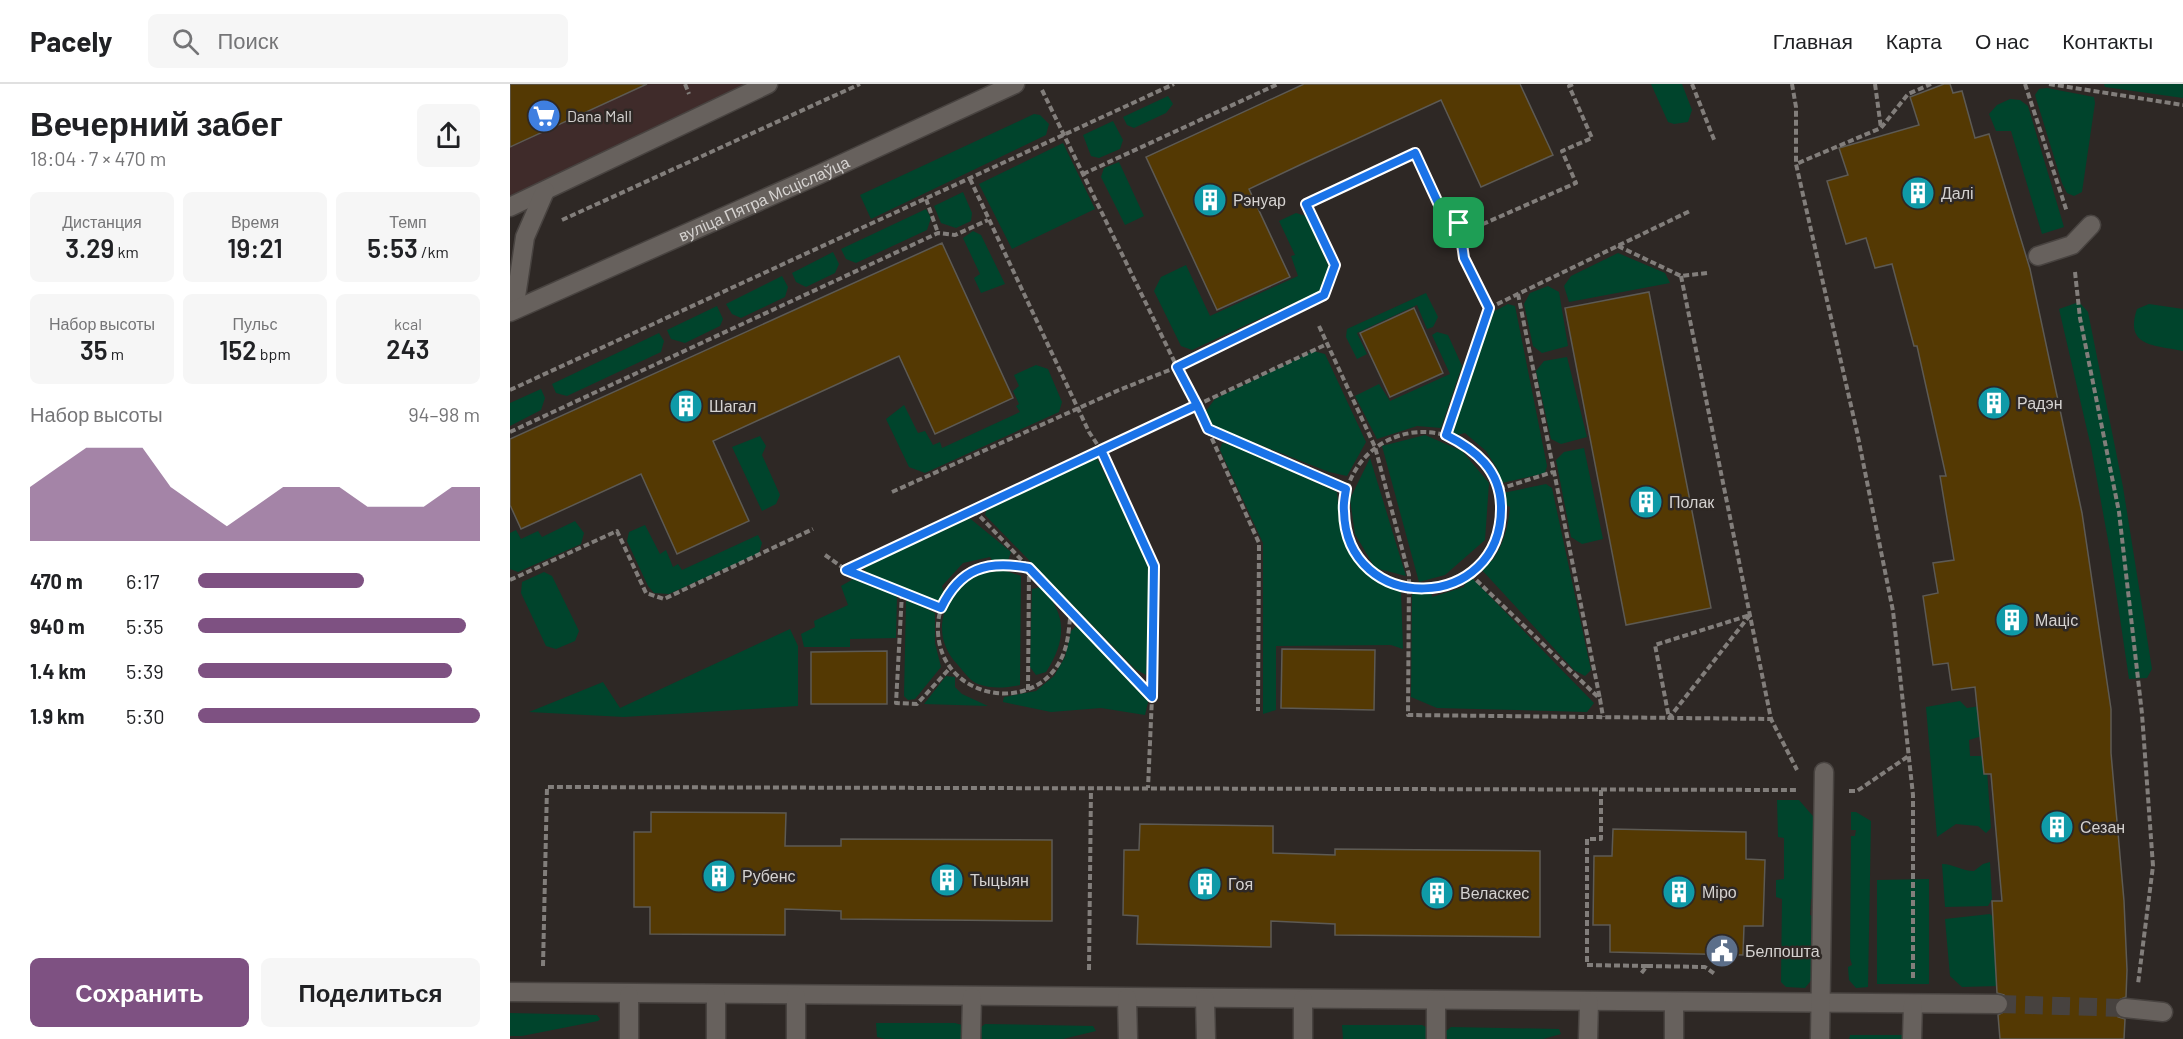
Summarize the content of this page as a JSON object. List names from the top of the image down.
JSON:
{
  "streets": {
    "street": ["вуліца Пятра Мсціслаўца"]
  },
  "places": {
    "supermarket": ["Dana Mall"],
    "building": [
      "Далі",
      "Рэнуар",
      "Радэн",
      "Шагал",
      "Полак",
      "Маціс",
      "Сезан",
      "Рубенс",
      "Тыцыян",
      "Гоя",
      "Міро",
      "Веласкес"
    ],
    "public building": ["Белпошта"]
  },
  "page": {
    "header": "Pacely",
    "search": "Поиск",
    "nav": [
      "Главная",
      "Карта",
      "О нас",
      "Контакты"
    ],
    "heading": ["Вечерний забег", "18:04 · 7 × 470 m"],
    "stats": [
      ["Дистанция", "3.29 km"],
      ["Время", "19:21"],
      ["Темп", "5:53 /km"],
      ["Набор высоты", "35 m"],
      ["Пульс", "152 bpm"],
      ["kcal", "243"]
    ],
    "chart": ["Набор высоты", "94–98 m"],
    "list": [
      {
        "name": "470 m",
        "note": "6:17"
      },
      {
        "name": "940 m",
        "note": "5:35"
      },
      {
        "name": "1.4 km",
        "note": "5:39"
      },
      {
        "name": "1.9 km",
        "note": "5:30"
      }
    ],
    "buttons": ["Сохранить", "Поделиться"]
  }
}
